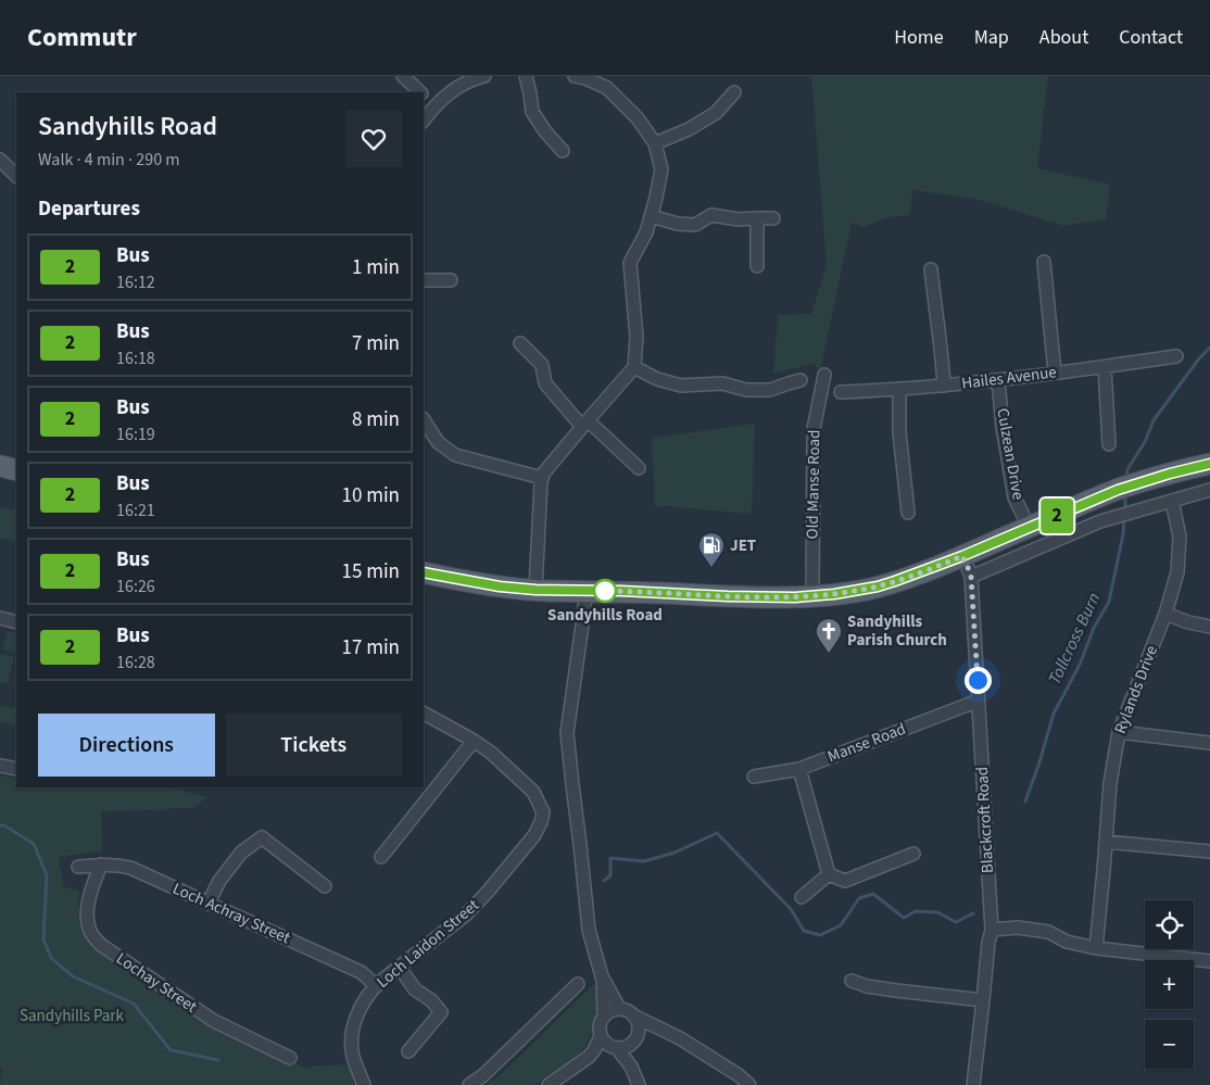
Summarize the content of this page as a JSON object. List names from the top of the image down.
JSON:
{
  "streets": {
    "street": [
      "Hailes Avenue",
      "Culzean Drive",
      "Old Manse Road",
      "Rylands Drive",
      "Manse Road",
      "Blackcroft Road",
      "Loch Achray Street",
      "Loch Laidon Street",
      "Lochay Street"
    ]
  },
  "crossings": [
    ["Hailes Avenue", "Culzean Drive"],
    ["Manse Road", "Blackcroft Road"],
    ["Loch Achray Street", "Loch Laidon Street"],
    ["Loch Achray Street", "Lochay Street"]
  ],
  "water": ["Tollcross Burn"],
  "parks": ["Sandyhills Park"],
  "places": {
    "fuel station": ["JET"],
    "other": ["Sandyhills Road"],
    "church": ["Sandyhills Parish Church"]
  },
  "lines": ["bus line 2"],
  "page": {
    "header": "Commutr",
    "nav": [
      "Home",
      "Map",
      "About",
      "Contact"
    ],
    "on_map": "2",
    "heading": [
      ["Sandyhills Road", "Walk · 4 min · 290 m"],
      "Departures"
    ],
    "list": [
      {
        "mark": "2",
        "name": "Bus",
        "note": "16:12",
        "value": "1 min"
      },
      {
        "mark": "2",
        "name": "Bus",
        "note": "16:18",
        "value": "7 min"
      },
      {
        "mark": "2",
        "name": "Bus",
        "note": "16:19",
        "value": "8 min"
      },
      {
        "mark": "2",
        "name": "Bus",
        "note": "16:21",
        "value": "10 min"
      },
      {
        "mark": "2",
        "name": "Bus",
        "note": "16:26",
        "value": "15 min"
      },
      {
        "mark": "2",
        "name": "Bus",
        "note": "16:28",
        "value": "17 min"
      }
    ],
    "buttons": ["Directions", "Tickets"],
    "map_buttons": ["+", "−"]
  }
}
